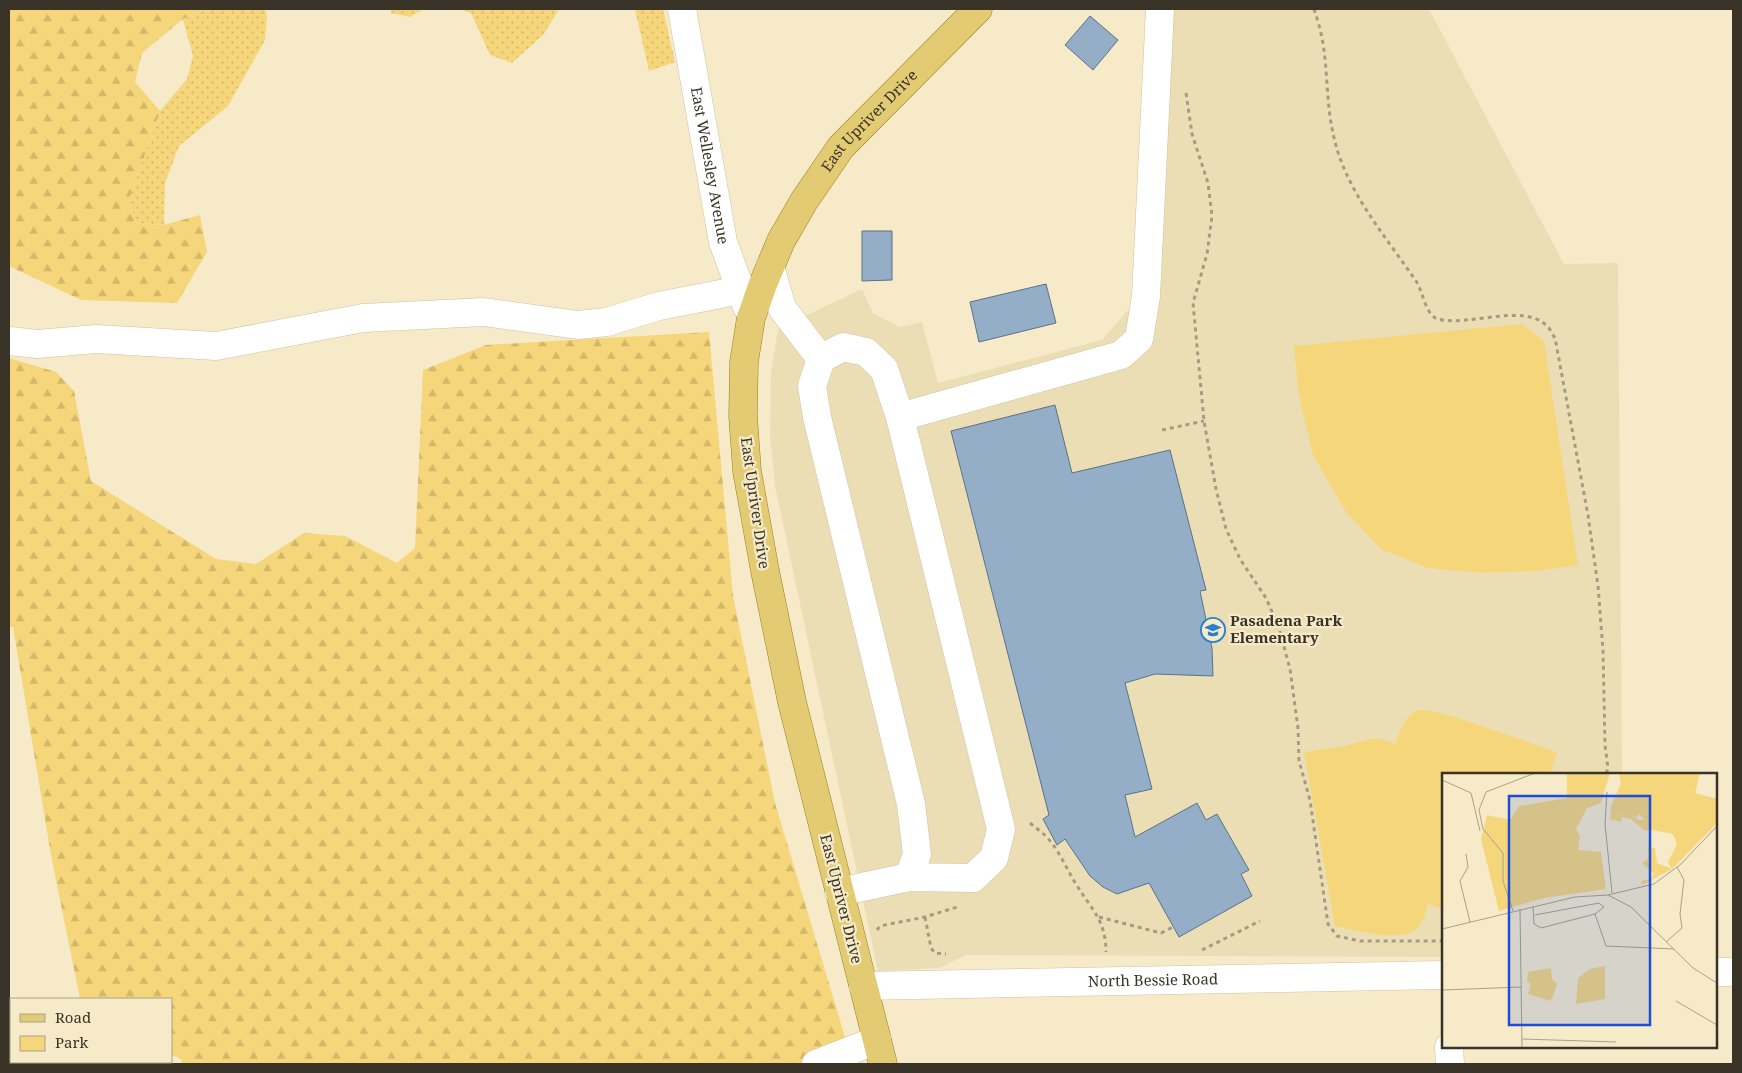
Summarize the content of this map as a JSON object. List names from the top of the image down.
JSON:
{
  "streets": {
    "main road": ["East Upriver Drive"],
    "street": ["East Wellesley Avenue", "North Bessie Road"]
  },
  "crossings": [
    ["East Upriver Drive", "East Wellesley Avenue"],
    ["East Upriver Drive", "North Bessie Road"]
  ],
  "places": {
    "school or university": ["Pasadena Park Elementary"]
  },
  "legend": ["Road", "Park"]
}
